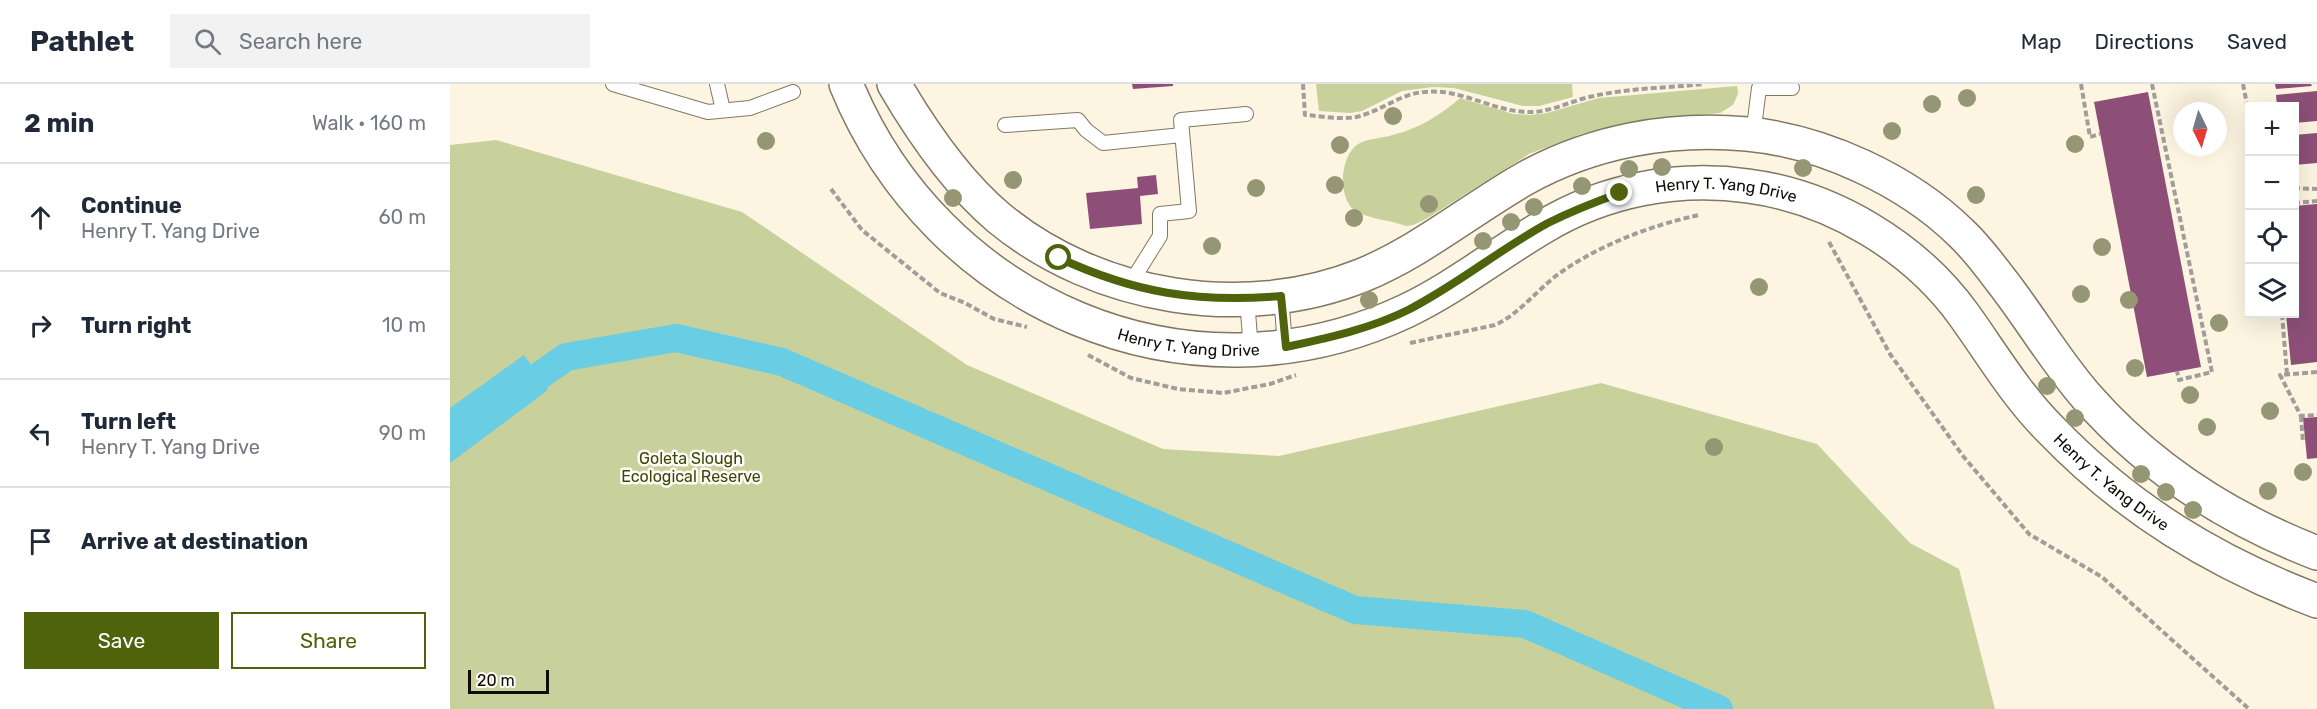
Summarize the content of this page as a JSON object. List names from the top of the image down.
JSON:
{
  "streets": {
    "main road": ["Henry T. Yang Drive"]
  },
  "parks": ["Goleta Slough Ecological Reserve"],
  "scale_bar": "20 m",
  "north": "bottom",
  "page": {
    "header": "Pathlet",
    "search": "Search here",
    "nav": ["Map", "Directions", "Saved"],
    "heading": ["2 min", "Walk · 160 m"],
    "map_buttons": ["+", "−"],
    "list": [
      ["Continue", "Henry T. Yang Drive", "60 m"],
      ["Turn right", "10 m"],
      ["Turn left", "Henry T. Yang Drive", "90 m"],
      "Arrive at destination"
    ],
    "buttons": ["Save", "Share"],
    "scale": "20 m"
  }
}
